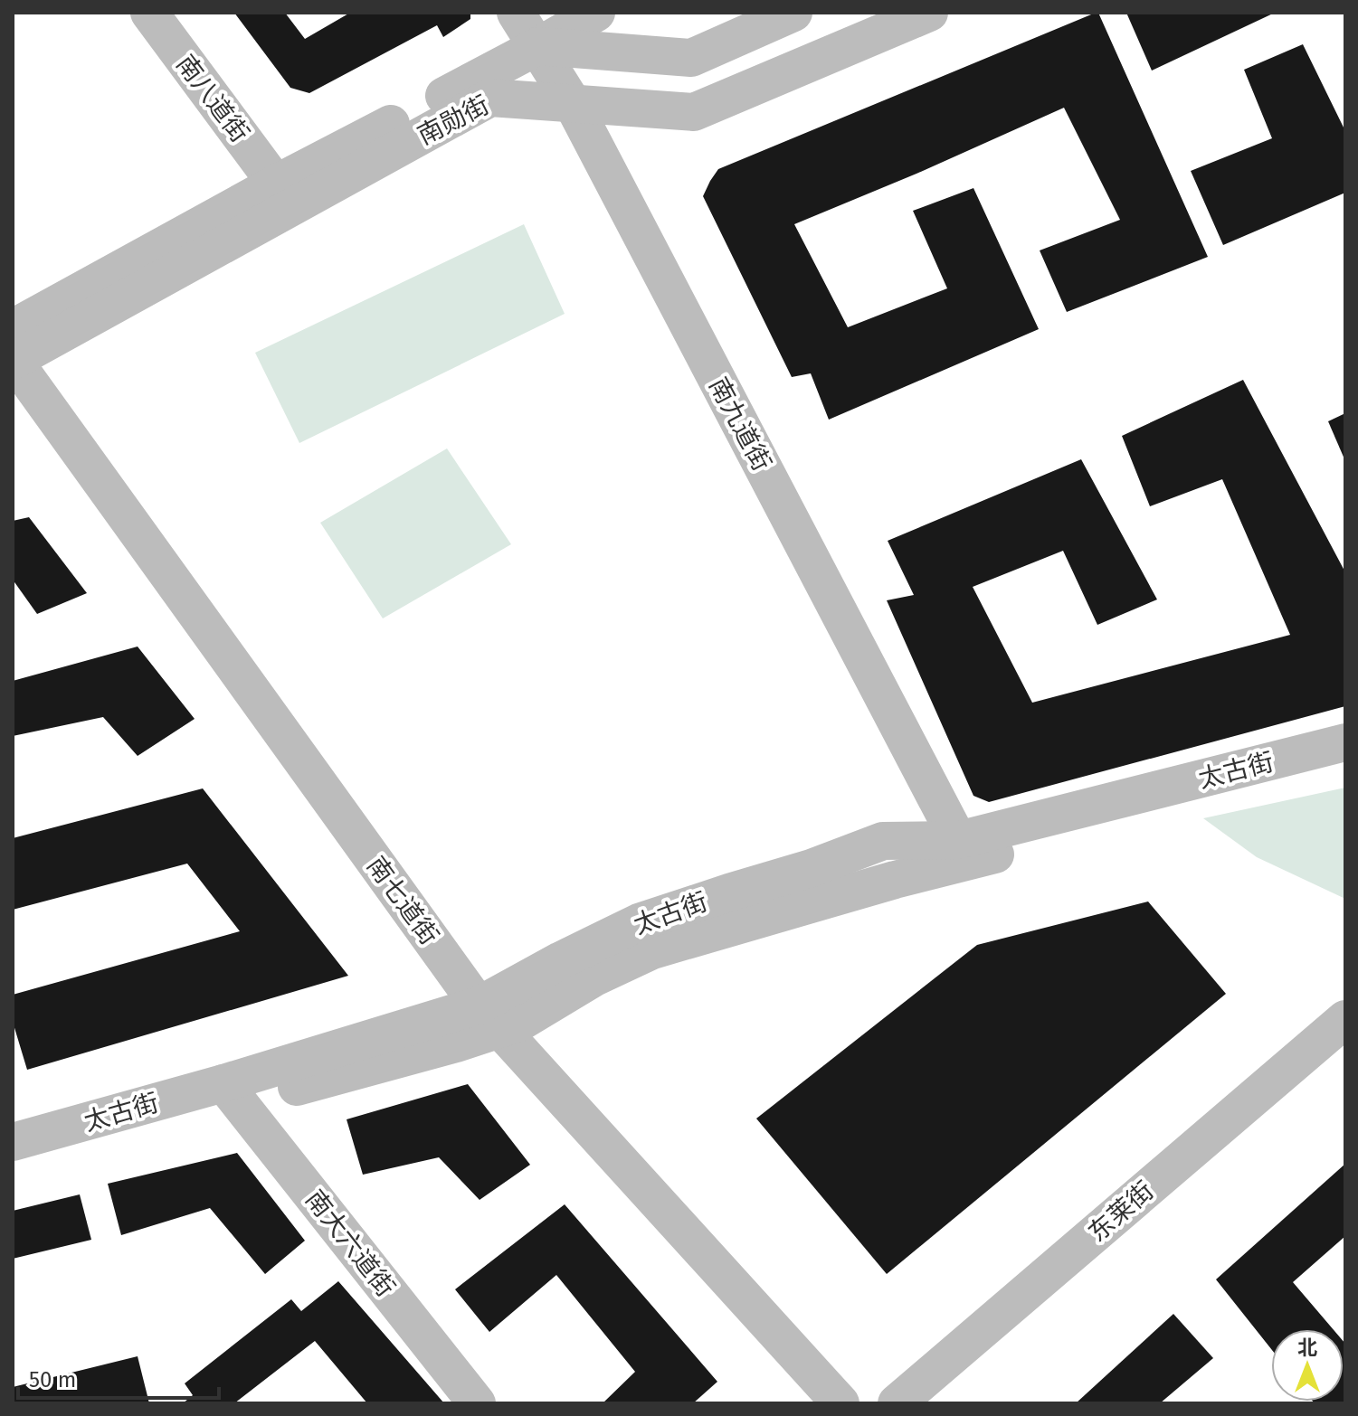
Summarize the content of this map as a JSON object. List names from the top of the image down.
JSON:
{
  "streets": {
    "main road": [
      "南八道街",
      "南勋街",
      "南九道街",
      "太古街",
      "南七道街",
      "东莱街",
      "南大六道街"
    ]
  },
  "crossings": [
    ["南八道街", "南勋街"],
    ["南勋街", "南九道街"],
    ["南勋街", "南七道街"],
    ["南九道街", "太古街"],
    ["太古街", "南七道街"],
    ["太古街", "南大六道街"]
  ],
  "scale_bar": "50 m",
  "north": "top"
}
